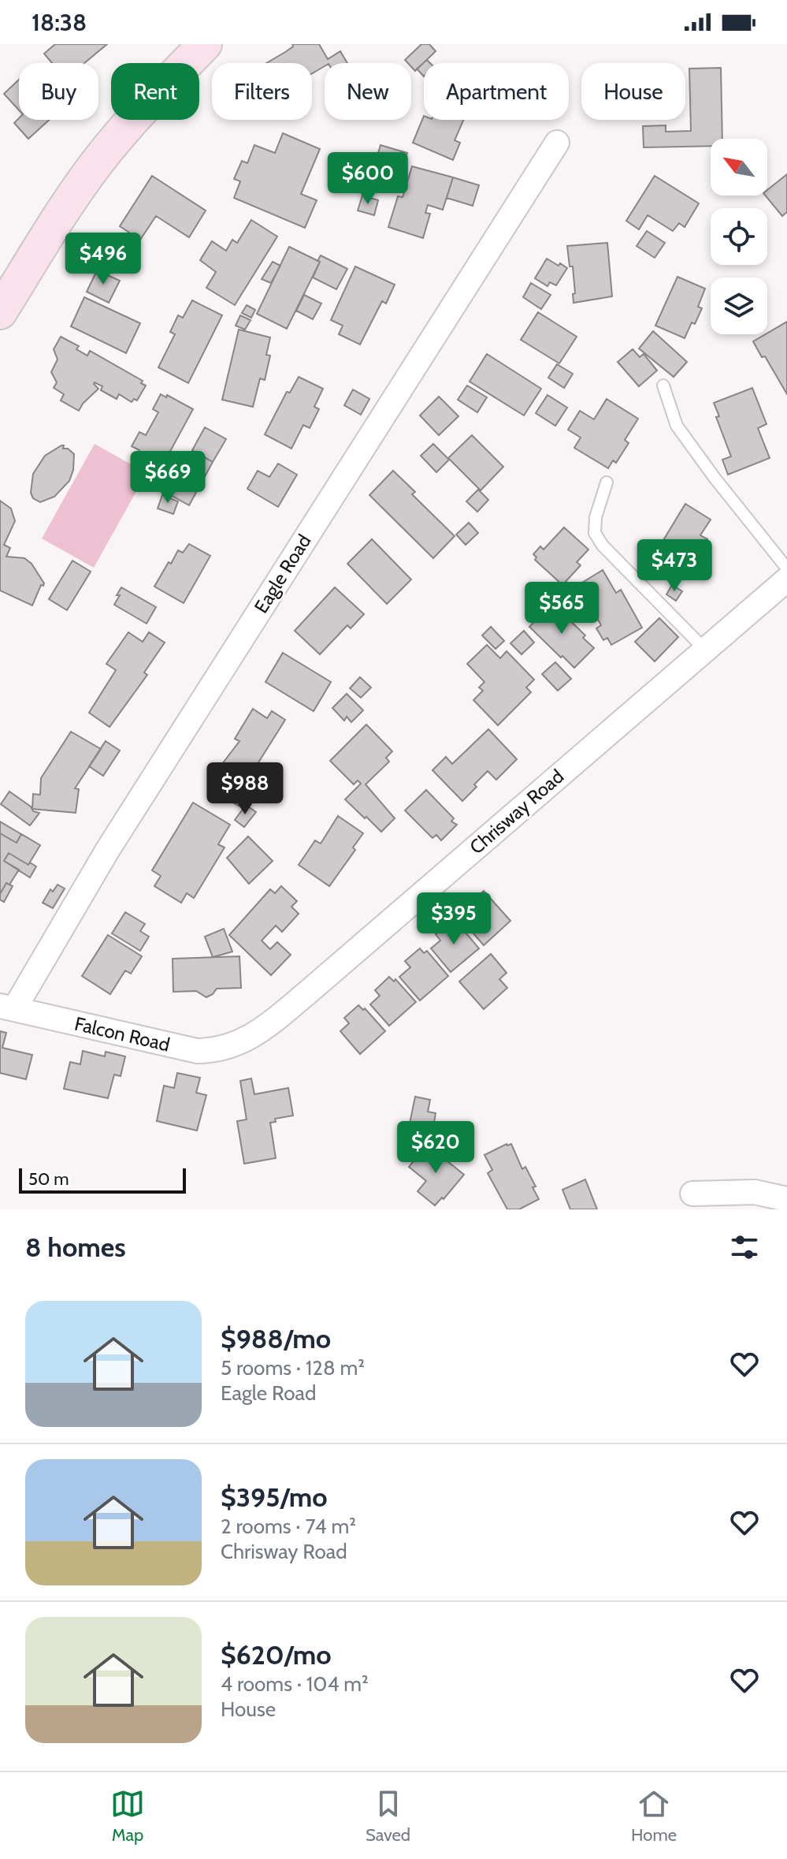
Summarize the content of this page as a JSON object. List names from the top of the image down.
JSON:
{
  "streets": {
    "street": ["Eagle Road", "Chrisway Road", "Falcon Road"]
  },
  "crossings": [
    ["Eagle Road", "Falcon Road"],
    ["Chrisway Road", "Falcon Road"]
  ],
  "scale_bar": "50 m",
  "north": "top left",
  "page": {
    "status": "18:38",
    "chip": [
      "Buy",
      "Rent",
      "Filters",
      "New",
      "Apartment",
      "House"
    ],
    "price": [
      "$600",
      "$496",
      "$669",
      "$473",
      "$565",
      "$988",
      "$395",
      "$620"
    ],
    "scale": "50 m",
    "heading": "8 homes",
    "list": [
      {
        "name": "$988/mo",
        "note": "5 rooms · 128 m² · Eagle Road"
      },
      {
        "name": "$395/mo",
        "note": "2 rooms · 74 m² · Chrisway Road"
      },
      {
        "name": "$620/mo",
        "note": "4 rooms · 104 m² · House"
      }
    ],
    "tabs": ["Map", "Saved", "Home"]
  }
}
